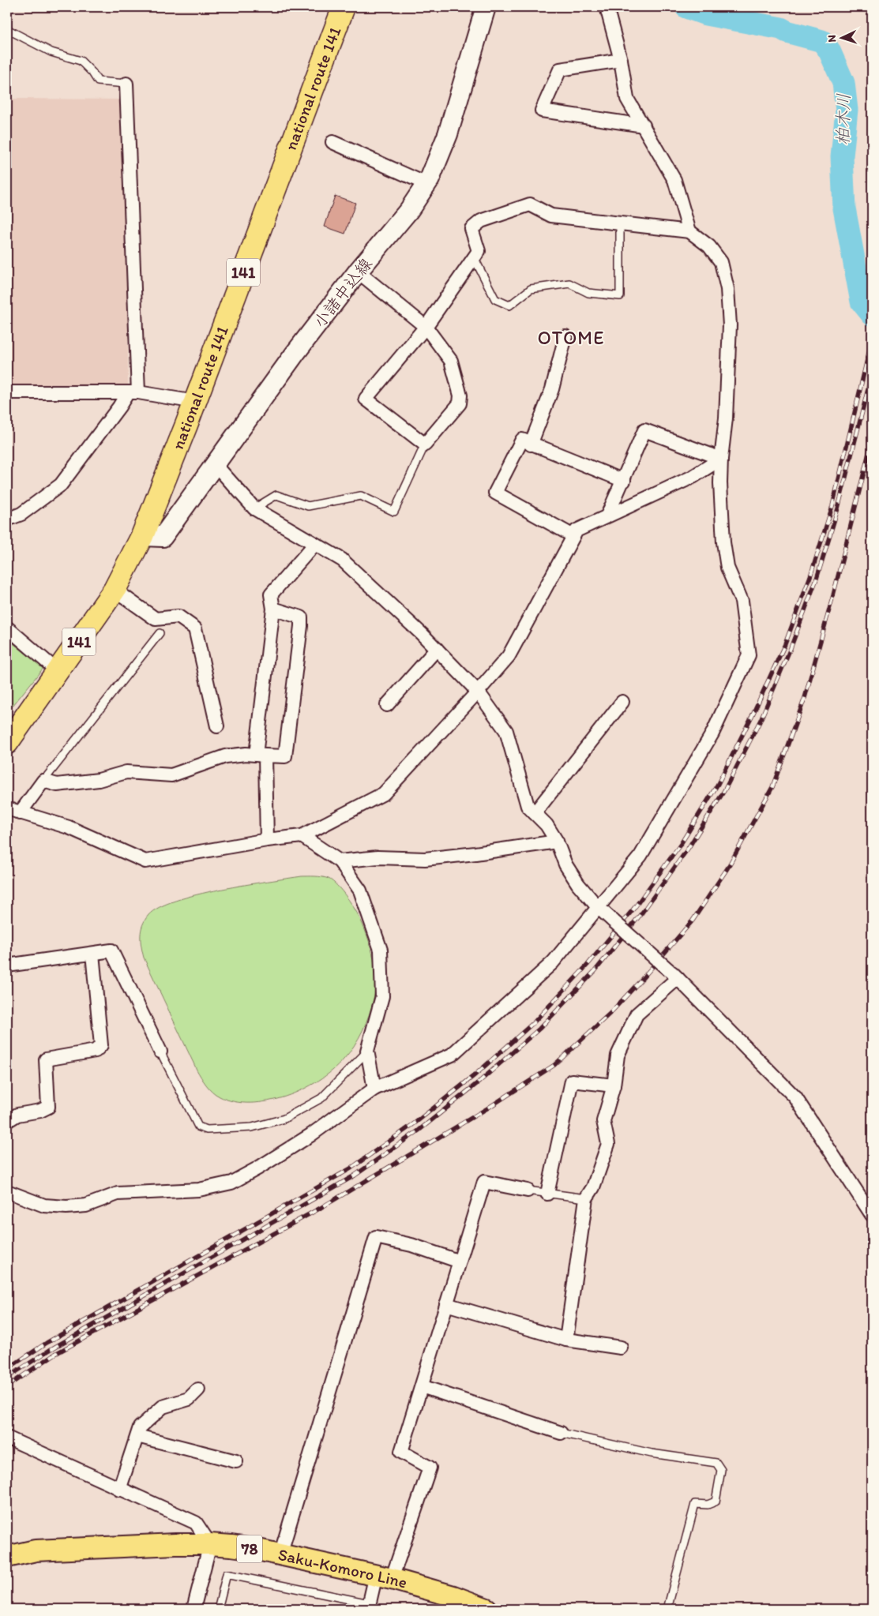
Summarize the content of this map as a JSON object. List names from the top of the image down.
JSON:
{
  "streets": {
    "highway": ["national route 141", "141"],
    "main road": ["小諸中込線", "78", "Saku-Komoro Line"]
  },
  "crossings": [
    ["national route 141", "小諸中込線"]
  ],
  "districts": ["OTOME"],
  "water": ["柏木川"],
  "north": "left"
}
